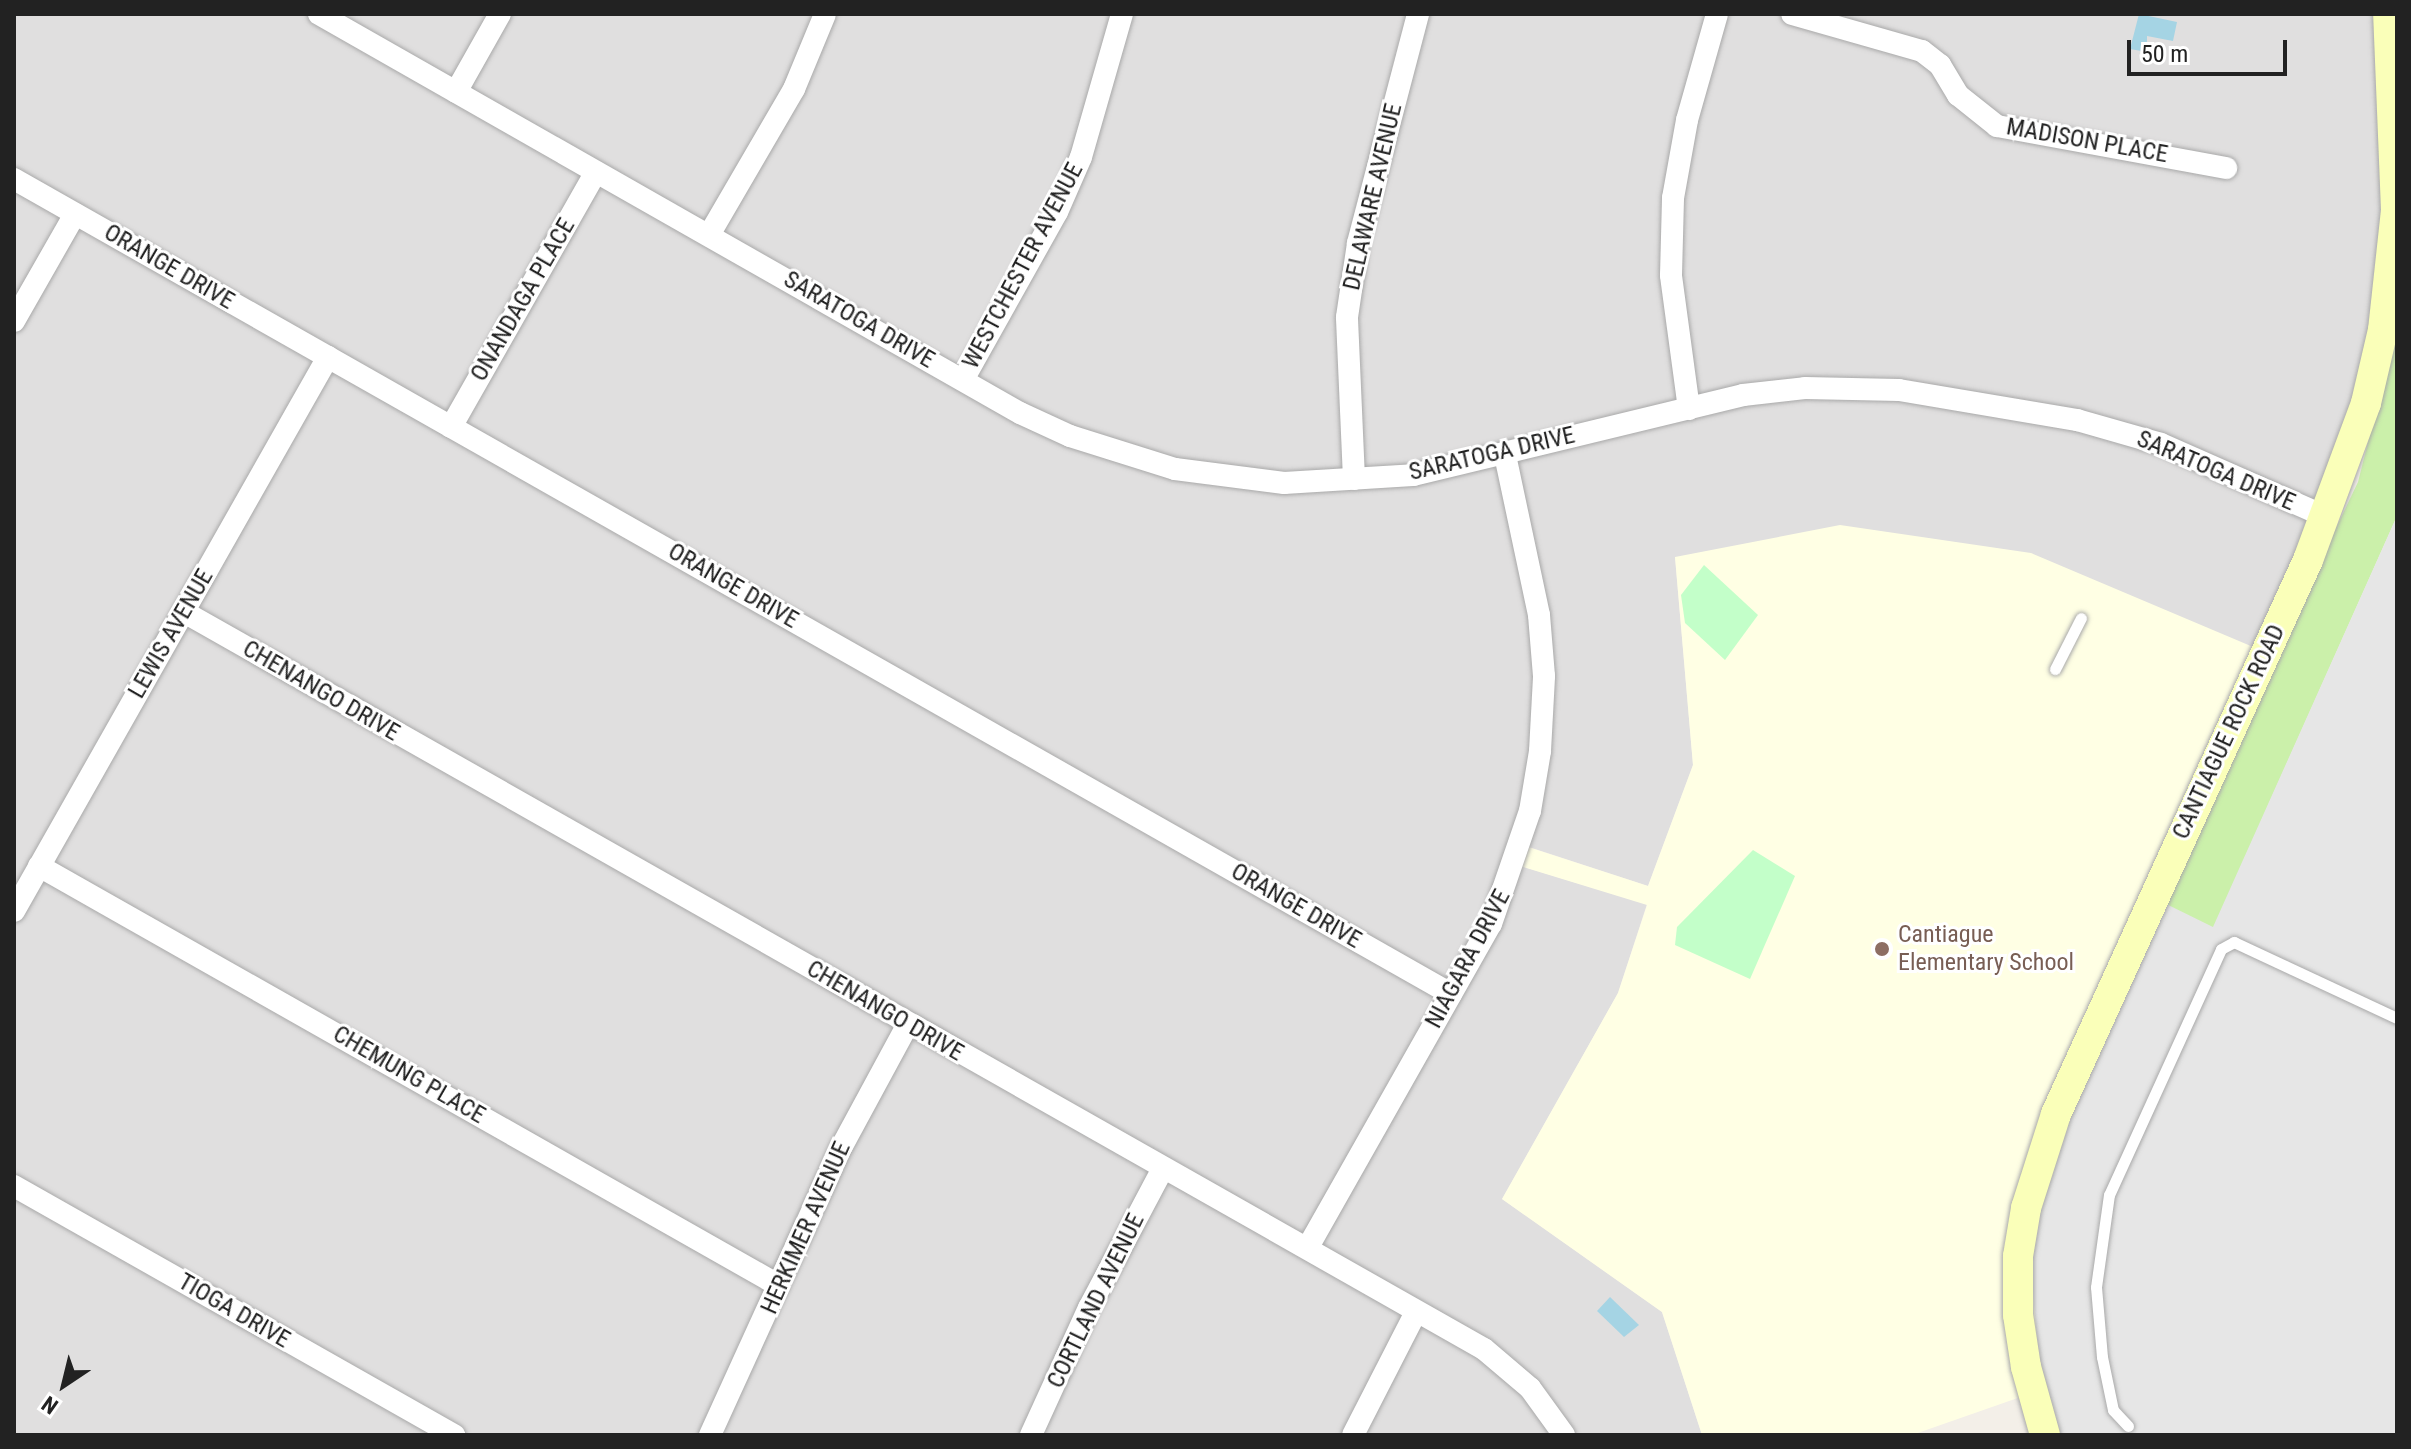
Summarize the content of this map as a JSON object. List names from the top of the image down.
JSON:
{
  "streets": {
    "main road": ["CANTIAGUE ROCK ROAD"],
    "street": [
      "MADISON PLACE",
      "DELAWARE AVENUE",
      "WESTCHESTER AVENUE",
      "ORANGE DRIVE",
      "ONANDAGA PLACE",
      "SARATOGA DRIVE",
      "LEWIS AVENUE",
      "CHENANGO DRIVE",
      "NIAGARA DRIVE",
      "CHEMUNG PLACE",
      "HERKIMER AVENUE",
      "CORTLAND AVENUE",
      "TIOGA DRIVE"
    ]
  },
  "crossings": [
    ["DELAWARE AVENUE", "SARATOGA DRIVE"],
    ["WESTCHESTER AVENUE", "SARATOGA DRIVE"],
    ["ORANGE DRIVE", "ONANDAGA PLACE"],
    ["ORANGE DRIVE", "LEWIS AVENUE"],
    ["ORANGE DRIVE", "NIAGARA DRIVE"],
    ["ONANDAGA PLACE", "SARATOGA DRIVE"],
    ["SARATOGA DRIVE", "CANTIAGUE ROCK ROAD"],
    ["SARATOGA DRIVE", "NIAGARA DRIVE"],
    ["LEWIS AVENUE", "CHENANGO DRIVE"],
    ["LEWIS AVENUE", "CHEMUNG PLACE"],
    ["CHENANGO DRIVE", "NIAGARA DRIVE"],
    ["CHENANGO DRIVE", "HERKIMER AVENUE"],
    ["CHENANGO DRIVE", "CORTLAND AVENUE"],
    ["CHEMUNG PLACE", "HERKIMER AVENUE"]
  ],
  "places": ["Cantiague Elementary School"],
  "scale_bar": "50 m",
  "north": "bottom left"
}
